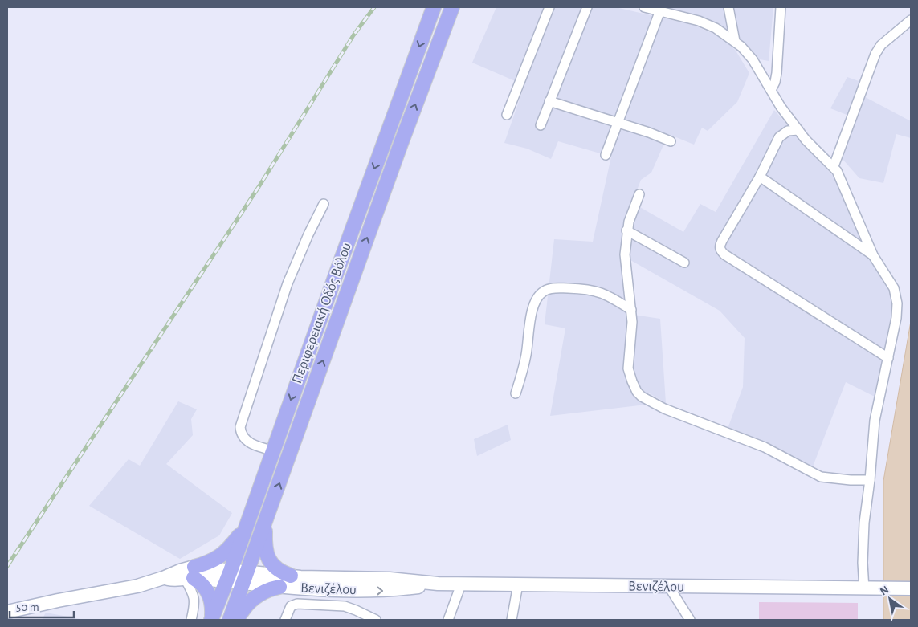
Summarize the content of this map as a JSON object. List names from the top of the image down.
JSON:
{
  "streets": {
    "main road": ["Περιφερειακή Οδός Βόλου", "Βενιζέλου"]
  },
  "crossings": [
    ["Περιφερειακή Οδός Βόλου", "Βενιζέλου"]
  ],
  "scale_bar": "50 m",
  "north": "top left"
}
